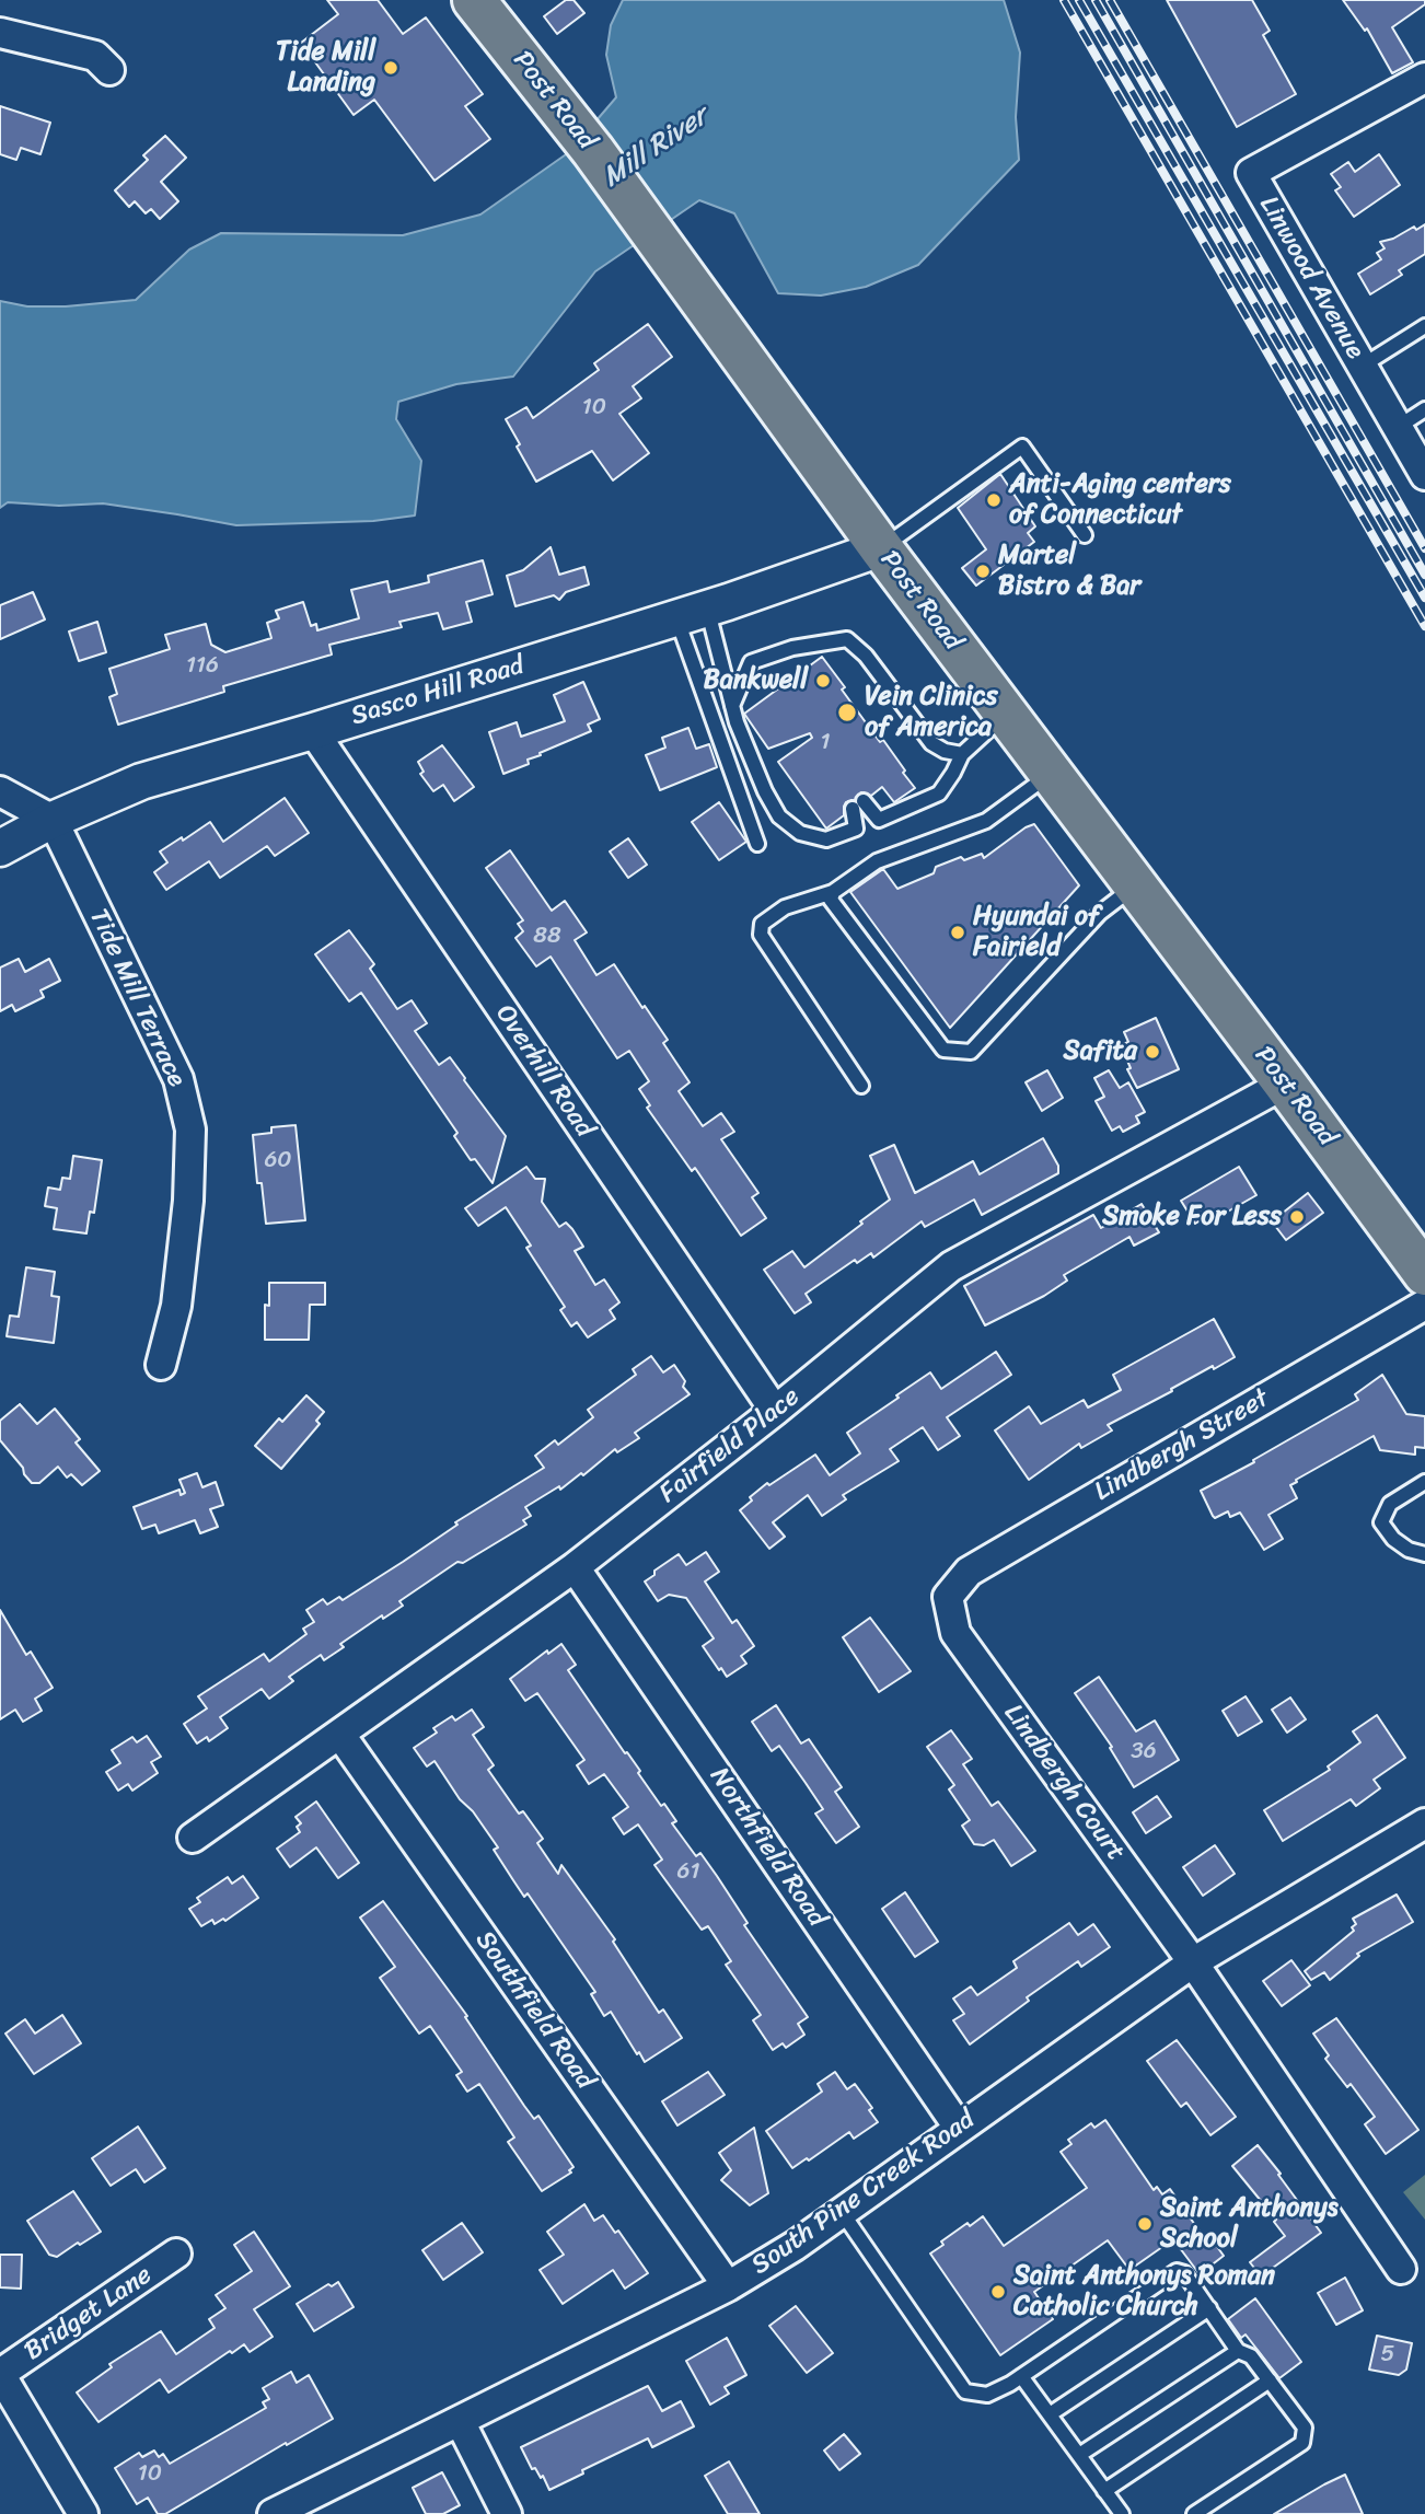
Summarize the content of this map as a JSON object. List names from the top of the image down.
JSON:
{
  "streets": {
    "main road": ["Post Road"],
    "street": [
      "Linwood Avenue",
      "Sasco Hill Road",
      "Tide Mill Terrace",
      "Overhill Road",
      "Fairfield Place",
      "Lindbergh Street",
      "Lindbergh Court",
      "Northfield Road",
      "Southfield Road",
      "South Pine Creek Road",
      "Bridget Lane"
    ]
  },
  "crossings": [
    ["Post Road", "Sasco Hill Road"],
    ["Post Road", "Fairfield Place"],
    ["Sasco Hill Road", "Tide Mill Terrace"],
    ["Sasco Hill Road", "Overhill Road"],
    ["Overhill Road", "Fairfield Place"],
    ["Fairfield Place", "Northfield Road"],
    ["Fairfield Place", "Southfield Road"],
    ["Lindbergh Street", "Lindbergh Court"],
    ["Lindbergh Court", "South Pine Creek Road"],
    ["Northfield Road", "South Pine Creek Road"],
    ["Southfield Road", "South Pine Creek Road"]
  ],
  "water": ["Mill River"],
  "places": [
    "Tide Mill Landing",
    "Anti-Aging centers of Connecticut",
    "Martel Bistro & Bar",
    "Bankwell",
    "Vein Clinics of America",
    "Hyundai of Fairield",
    "Safita",
    "Smoke For Less",
    "Saint Anthonys School",
    "Saint Anthonys Roman Catholic Church"
  ],
  "house_numbers": [
    "10",
    "116",
    "1",
    "88",
    "60",
    "36",
    "61",
    "5",
    "10"
  ]
}
